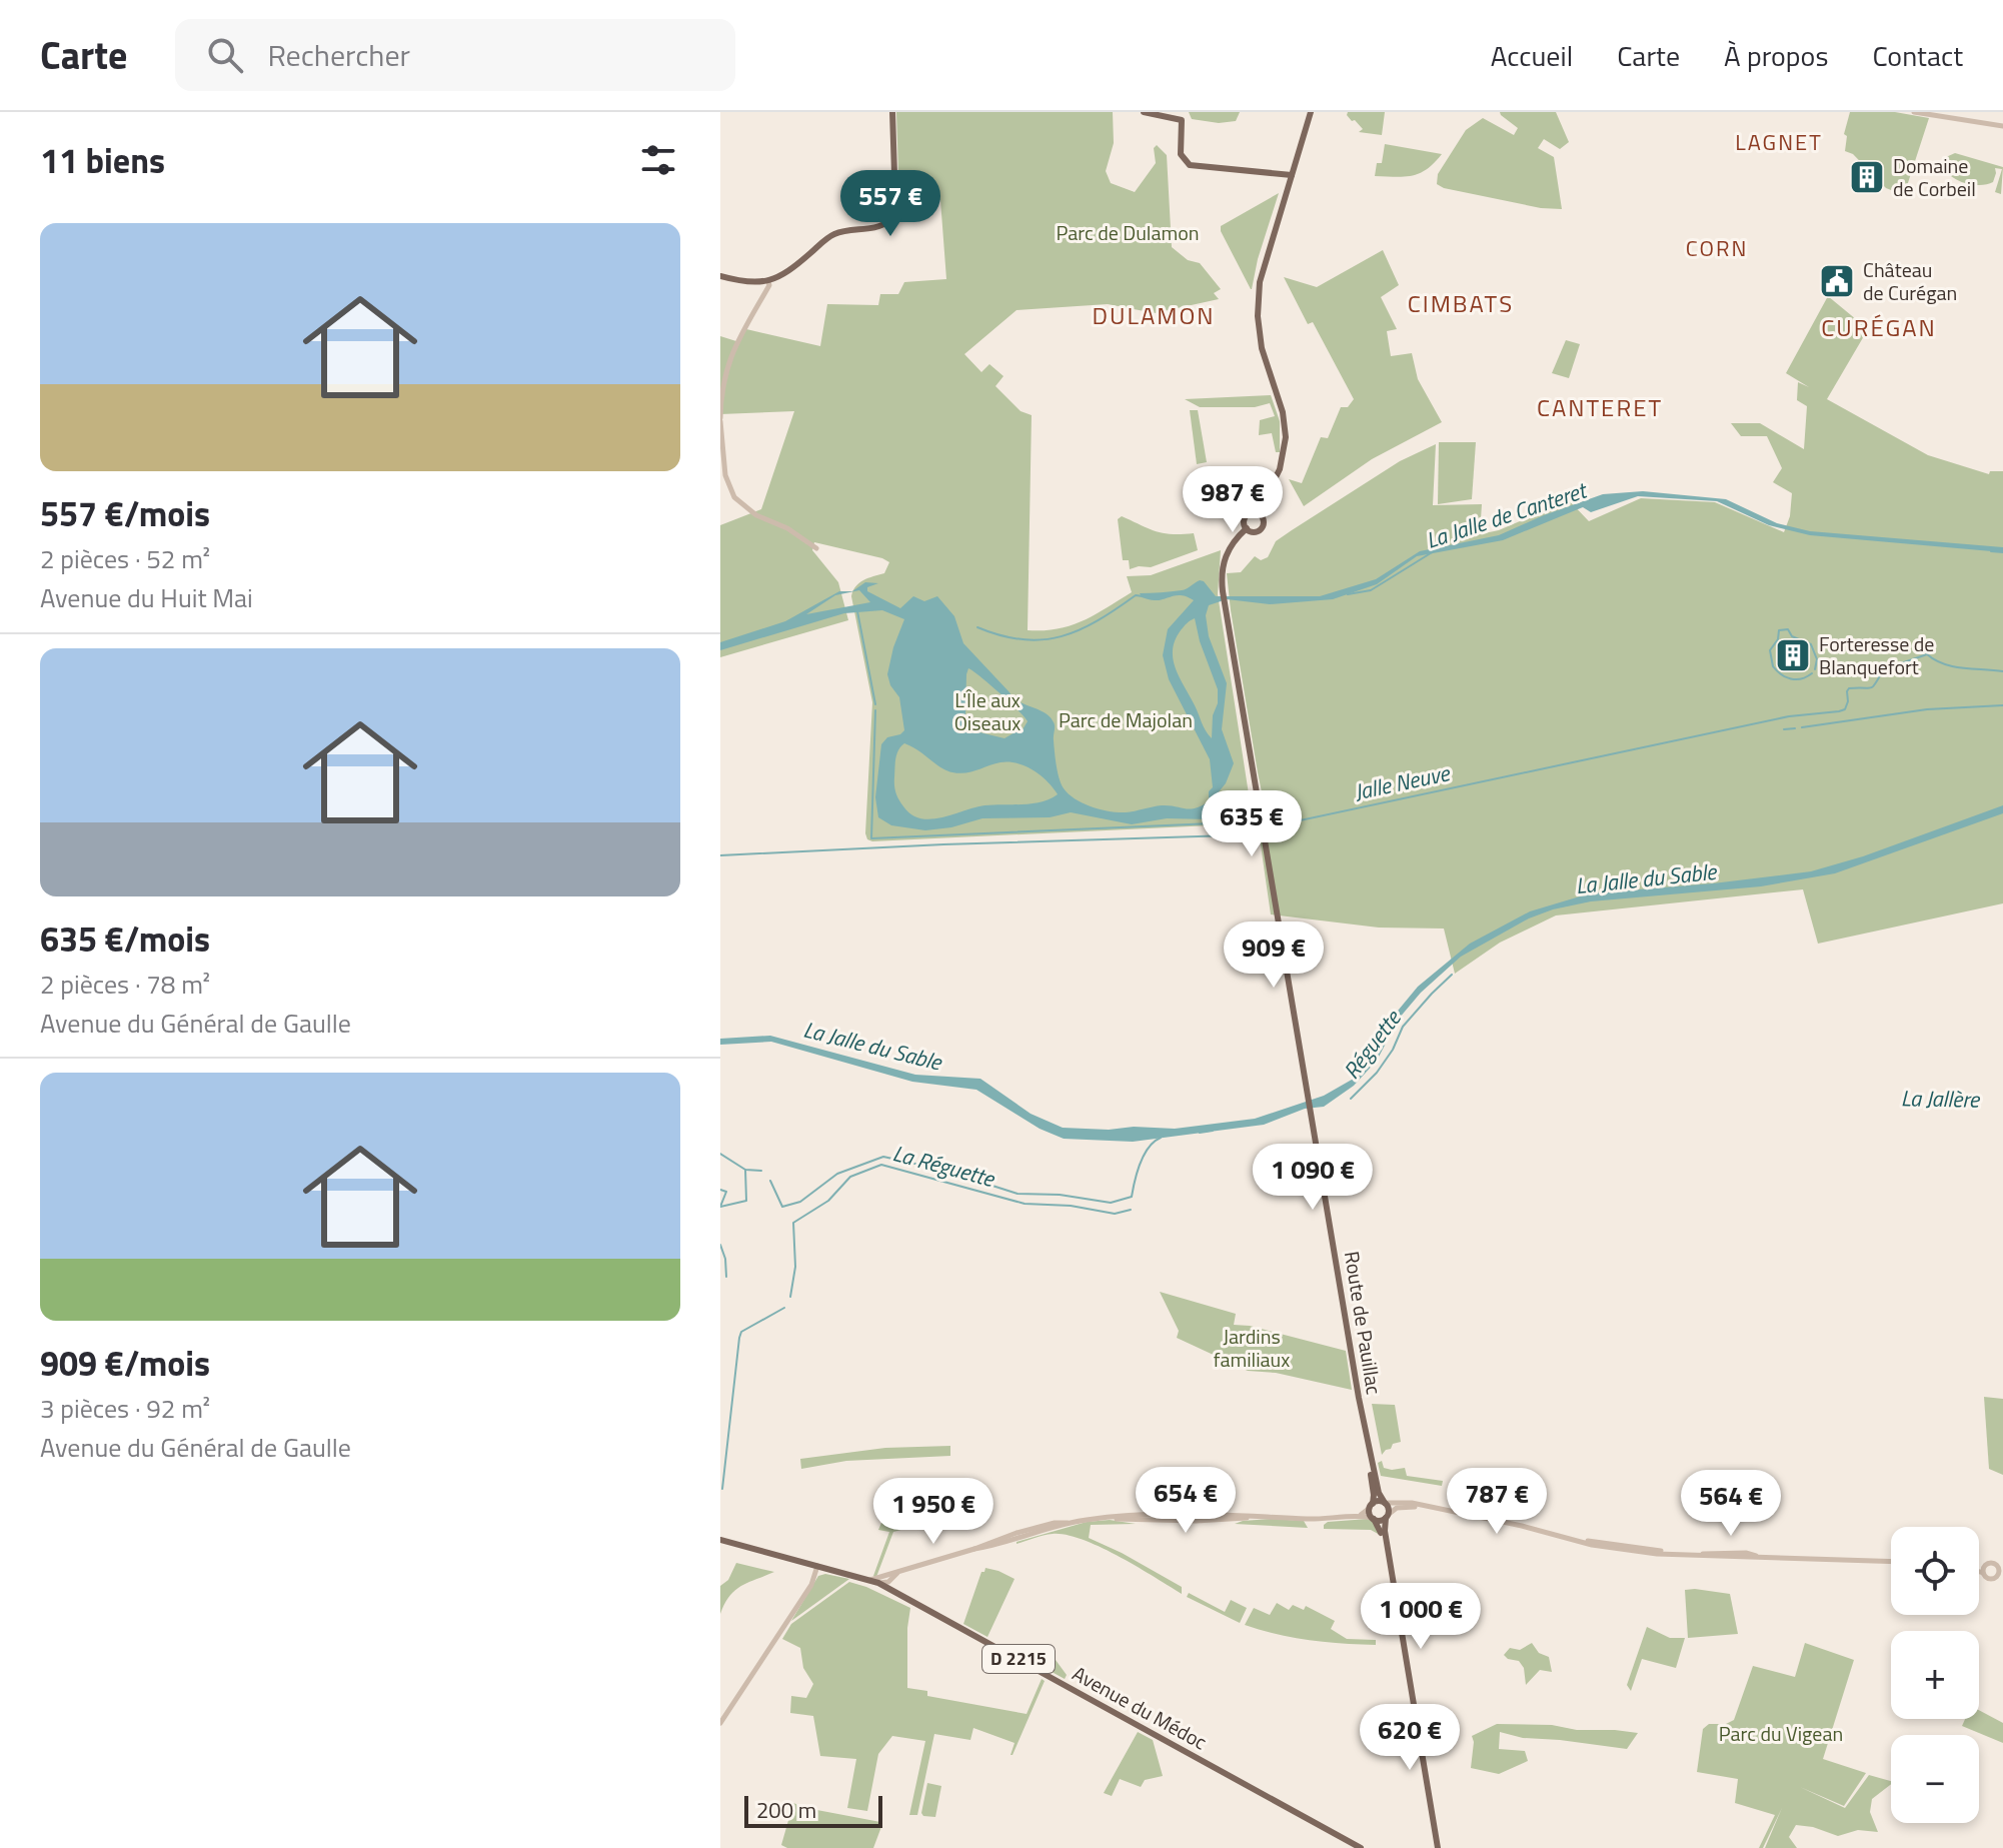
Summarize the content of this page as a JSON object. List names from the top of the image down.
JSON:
{
  "streets": {
    "main road": ["Route de Pauillac", "D 2215", "Avenue du Médoc"]
  },
  "districts": [
    "LAGNET",
    "CORN",
    "CIMBATS",
    "DULAMON",
    "CURÉGAN",
    "CANTERET"
  ],
  "water": [
    "La Jalle de Canteret",
    "Jalle Neuve",
    "La Jalle du Sable",
    "Réguette",
    "La Jallère",
    "La Réguette"
  ],
  "parks": [
    "Parc de Dulamon",
    "L'Île aux Oiseaux",
    "Parc de Majolan",
    "Jardins familiaux",
    "Parc du Vigean"
  ],
  "places": {
    "building": ["Domaine de Corbeil", "Forteresse de Blanquefort"],
    "public building": ["Château de Curégan"]
  },
  "scale_bar": "200 m",
  "page": {
    "header": "Carte",
    "search": "Rechercher",
    "nav": [
      "Accueil",
      "Carte",
      "À propos",
      "Contact"
    ],
    "heading": "11 biens",
    "price": [
      "557 €",
      "987 €",
      "635 €",
      "909 €",
      "1 090 €",
      "654 €",
      "787 €",
      "564 €",
      "1 950 €",
      "1 000 €",
      "620 €"
    ],
    "list": [
      {
        "name": "557 €/mois",
        "note": "2 pièces · 52 m² · Avenue du Huit Mai"
      },
      {
        "name": "635 €/mois",
        "note": "2 pièces · 78 m² · Avenue du Général de Gaulle"
      },
      {
        "name": "909 €/mois",
        "note": "3 pièces · 92 m² · Avenue du Général de Gaulle"
      }
    ],
    "map_buttons": ["+", "−"],
    "scale": "200 m"
  }
}
